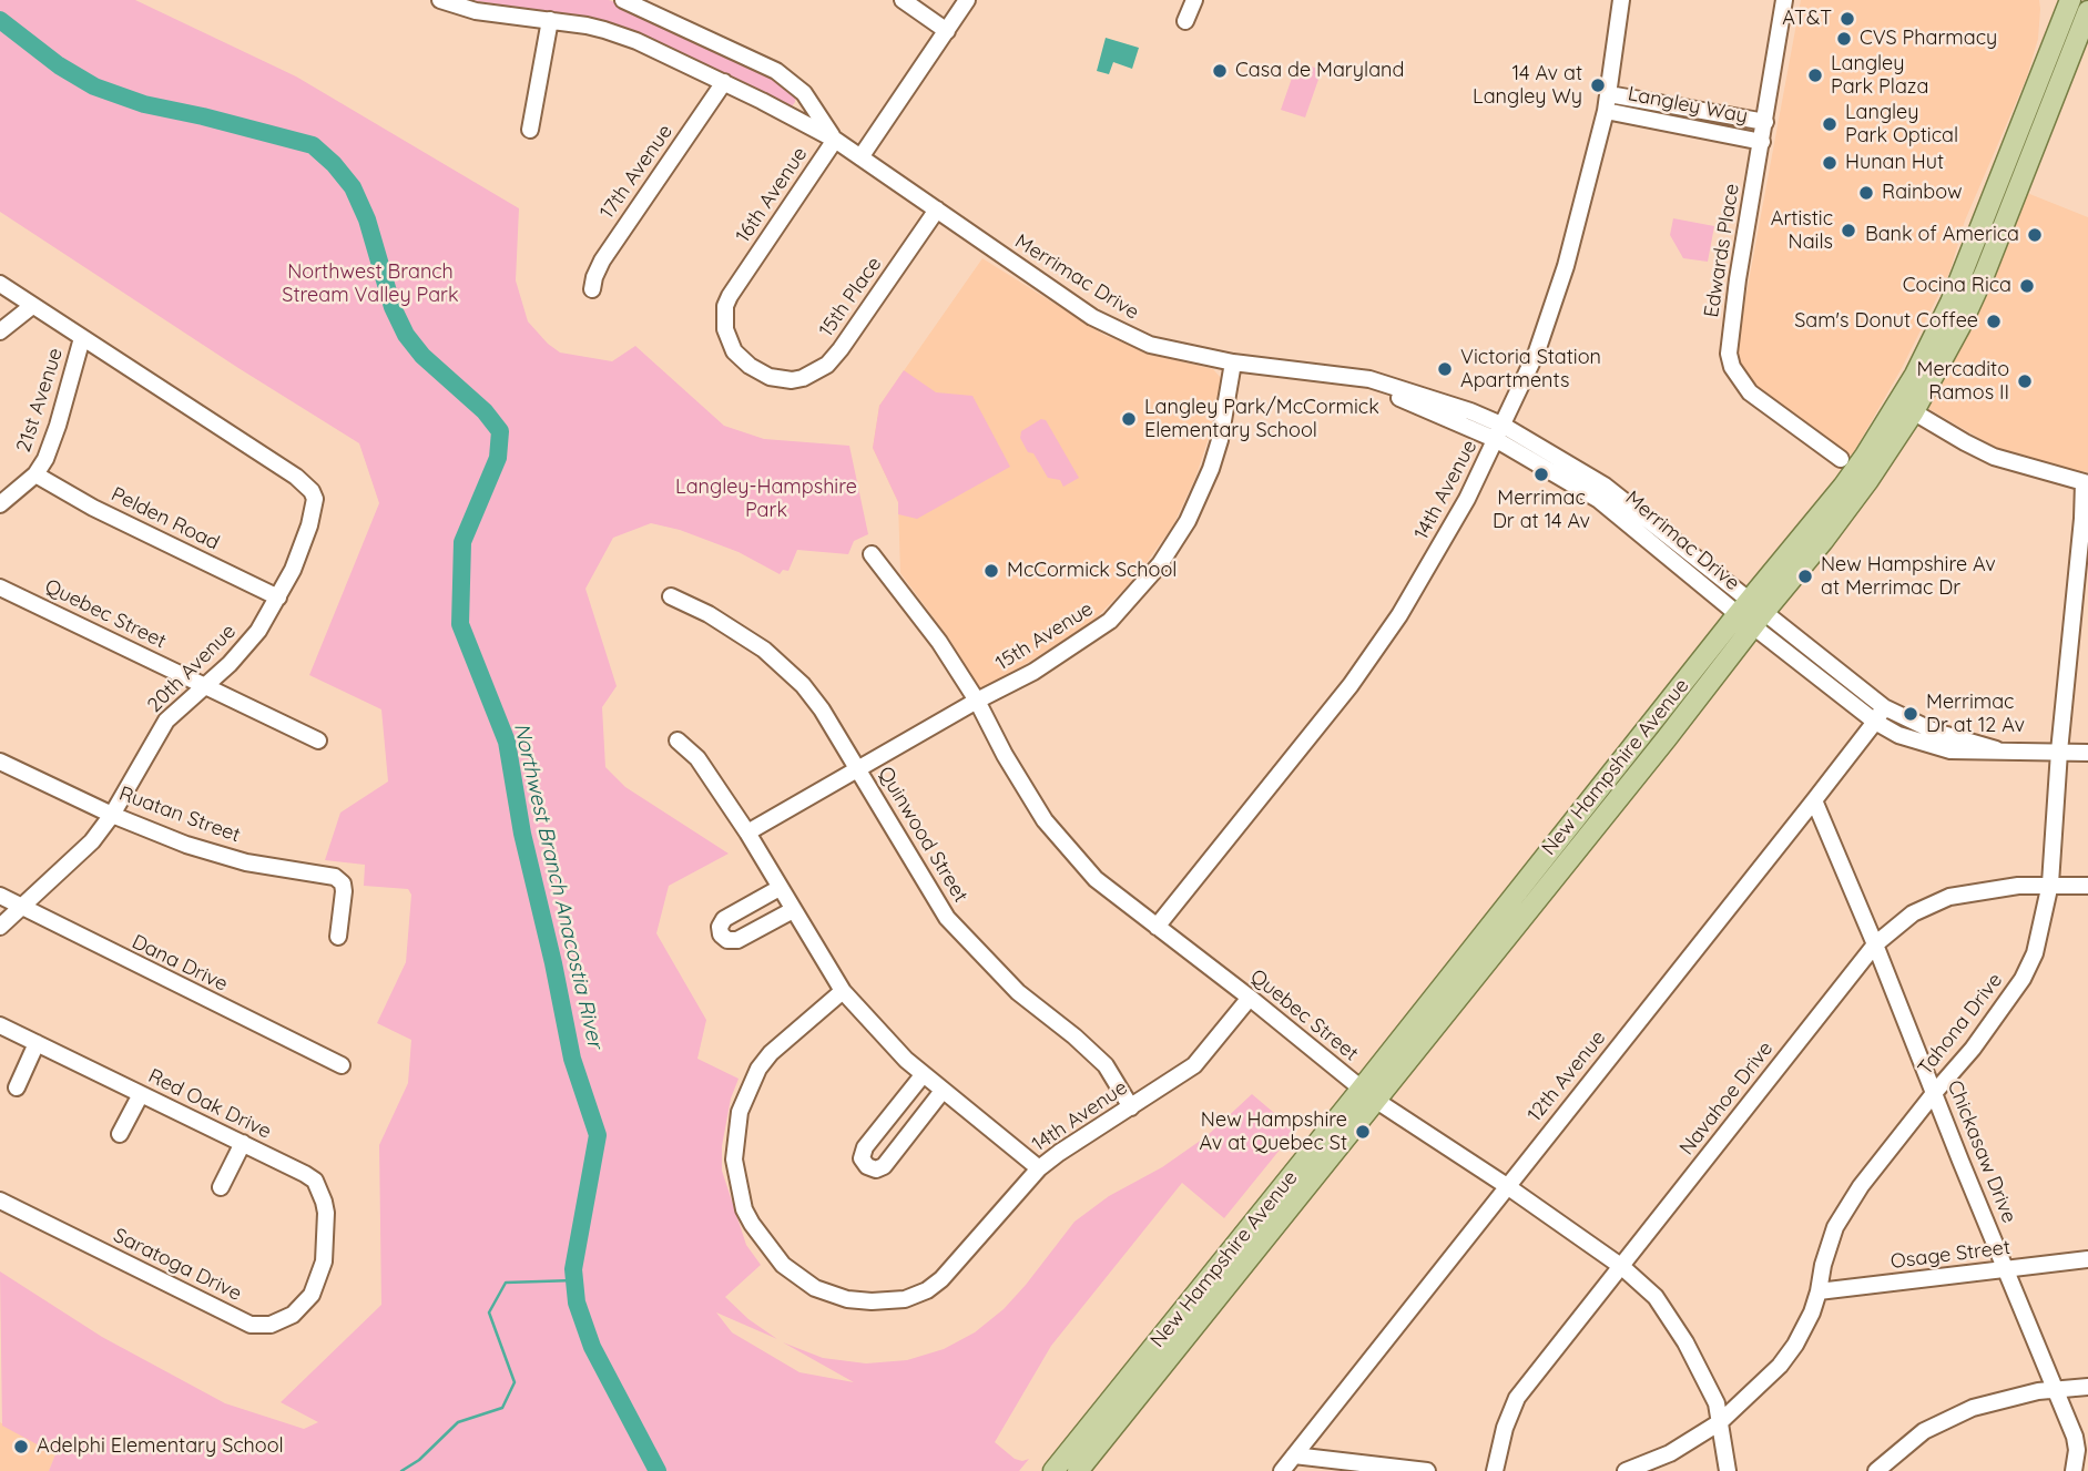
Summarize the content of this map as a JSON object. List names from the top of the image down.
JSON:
{
  "streets": {
    "main road": ["New Hampshire Avenue"],
    "street": [
      "Langley Way",
      "17th Avenue",
      "16th Avenue",
      "Edwards Place",
      "Merrimac Drive",
      "15th Place",
      "21st Avenue",
      "14th Avenue",
      "Pelden Road",
      "Quebec Street",
      "15th Avenue",
      "20th Avenue",
      "Ruatan Street",
      "Quinwood Street",
      "Dana Drive",
      "Tahona Drive",
      "12th Avenue",
      "Navahoe Drive",
      "Red Oak Drive",
      "Chickasaw Drive",
      "Osage Street",
      "Saratoga Drive"
    ]
  },
  "crossings": [
    ["Langley Way", "Edwards Place"],
    ["Langley Way", "14th Avenue"],
    ["17th Avenue", "Merrimac Drive"],
    ["16th Avenue", "Merrimac Drive"],
    ["16th Avenue", "15th Place"],
    ["Merrimac Drive", "15th Place"],
    ["Merrimac Drive", "14th Avenue"],
    ["Merrimac Drive", "15th Avenue"],
    ["Merrimac Drive", "New Hampshire Avenue"],
    ["Merrimac Drive", "Tahona Drive"],
    ["Merrimac Drive", "12th Avenue"],
    ["21st Avenue", "Pelden Road"],
    ["21st Avenue", "20th Avenue"],
    ["14th Avenue", "Quebec Street"],
    ["14th Avenue", "Quinwood Street"],
    ["Pelden Road", "20th Avenue"],
    ["Quebec Street", "15th Avenue"],
    ["Quebec Street", "20th Avenue"],
    ["Quebec Street", "New Hampshire Avenue"],
    ["Quebec Street", "Tahona Drive"],
    ["Quebec Street", "12th Avenue"],
    ["Quebec Street", "Navahoe Drive"],
    ["15th Avenue", "Quinwood Street"],
    ["20th Avenue", "Ruatan Street"],
    ["20th Avenue", "Dana Drive"],
    ["Tahona Drive", "Navahoe Drive"],
    ["Tahona Drive", "Chickasaw Drive"],
    ["Tahona Drive", "Osage Street"],
    ["12th Avenue", "Chickasaw Drive"],
    ["Navahoe Drive", "Chickasaw Drive"],
    ["Red Oak Drive", "Saratoga Drive"],
    ["Chickasaw Drive", "Osage Street"]
  ],
  "water": ["Northwest Branch Anacostia River"],
  "parks": ["Northwest Branch Stream Valley Park", "Langley-Hampshire Park"],
  "places": [
    "AT&T",
    "CVS Pharmacy",
    "Casa de Maryland",
    "Langley Park Plaza",
    "14 Av at Langley Wy",
    "Langley Park Optical",
    "Hunan Hut",
    "Rainbow",
    "Artistic Nails",
    "Bank of America",
    "Cocina Rica",
    "Sam's Donut Coffee",
    "Victoria Station Apartments",
    "Mercadito Ramos II",
    "Langley Park/McCormick Elementary School",
    "Merrimac Dr at 14 Av",
    "McCormick School",
    "New Hampshire Av at Merrimac Dr",
    "Merrimac Dr at 12 Av",
    "New Hampshire Av at Quebec St",
    "Adelphi Elementary School"
  ]
}
